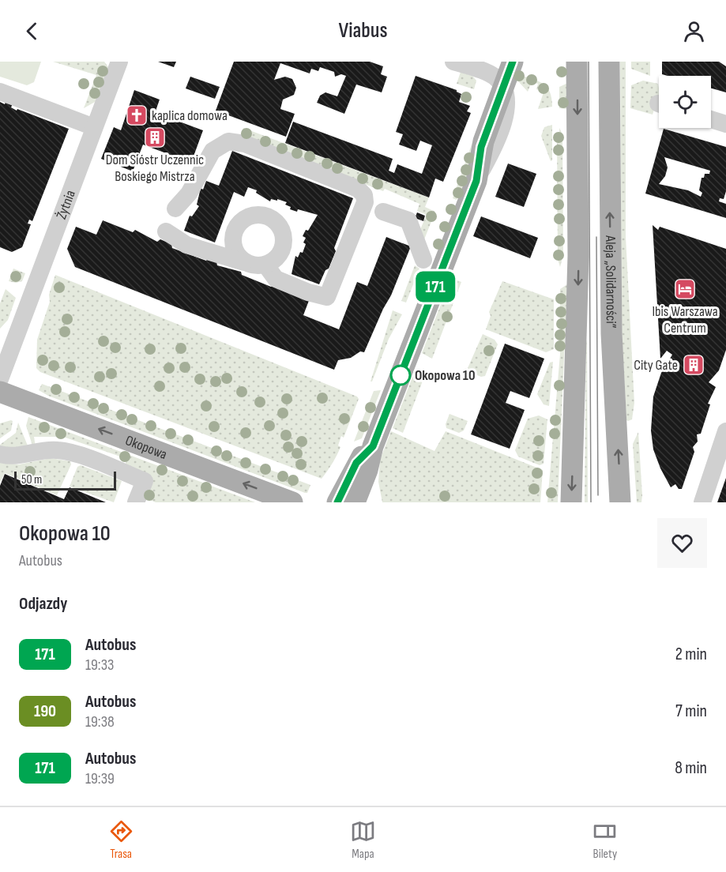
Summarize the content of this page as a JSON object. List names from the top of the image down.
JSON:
{
  "streets": {
    "main road": ["Aleja „Solidarności”", "Okopowa"],
    "street": ["Żytnia"]
  },
  "one_way": ["Okopowa"],
  "places": {
    "church": ["kaplica domowa"],
    "building": ["Dom Sióstr Uczennic Boskiego Mistrza", "City Gate"],
    "hotel": ["Ibis Warszawa Centrum"],
    "other": ["Okopowa 10"]
  },
  "lines": ["bus line 171"],
  "scale_bar": "50 m",
  "page": {
    "header": "Viabus",
    "on_map": "171",
    "scale": "50 m",
    "heading": [
      ["Okopowa 10", "Autobus"],
      "Odjazdy"
    ],
    "list": [
      {
        "mark": "171",
        "name": "Autobus",
        "note": "19:33",
        "value": "2 min"
      },
      {
        "mark": "190",
        "name": "Autobus",
        "note": "19:38",
        "value": "7 min"
      },
      {
        "mark": "171",
        "name": "Autobus",
        "note": "19:39",
        "value": "8 min"
      }
    ],
    "tabs": ["Trasa", "Mapa", "Bilety"]
  }
}
